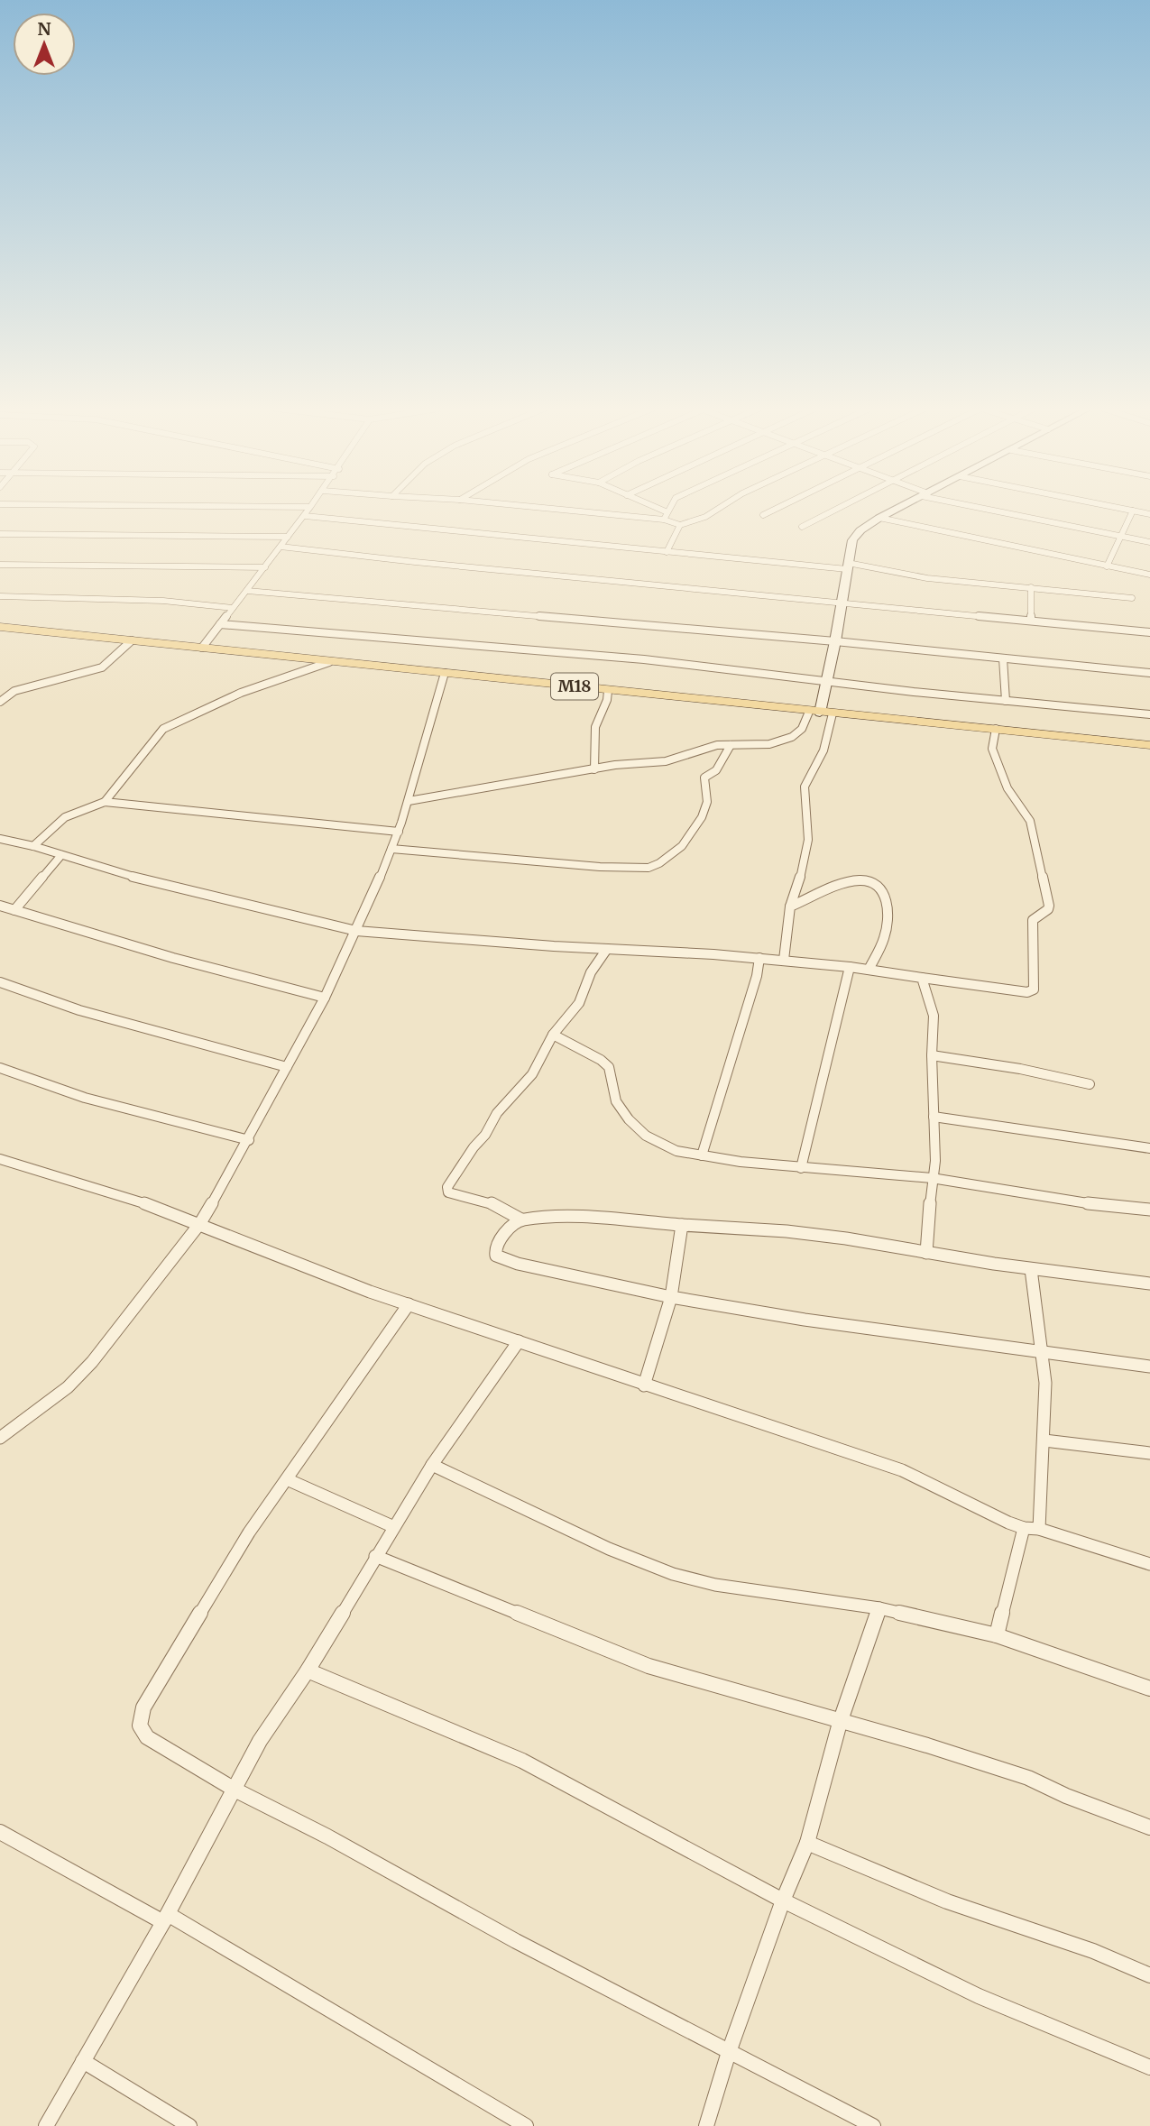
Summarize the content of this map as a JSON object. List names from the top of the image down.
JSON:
{
  "streets": {
    "main road": ["M18"]
  },
  "north": "top"
}
